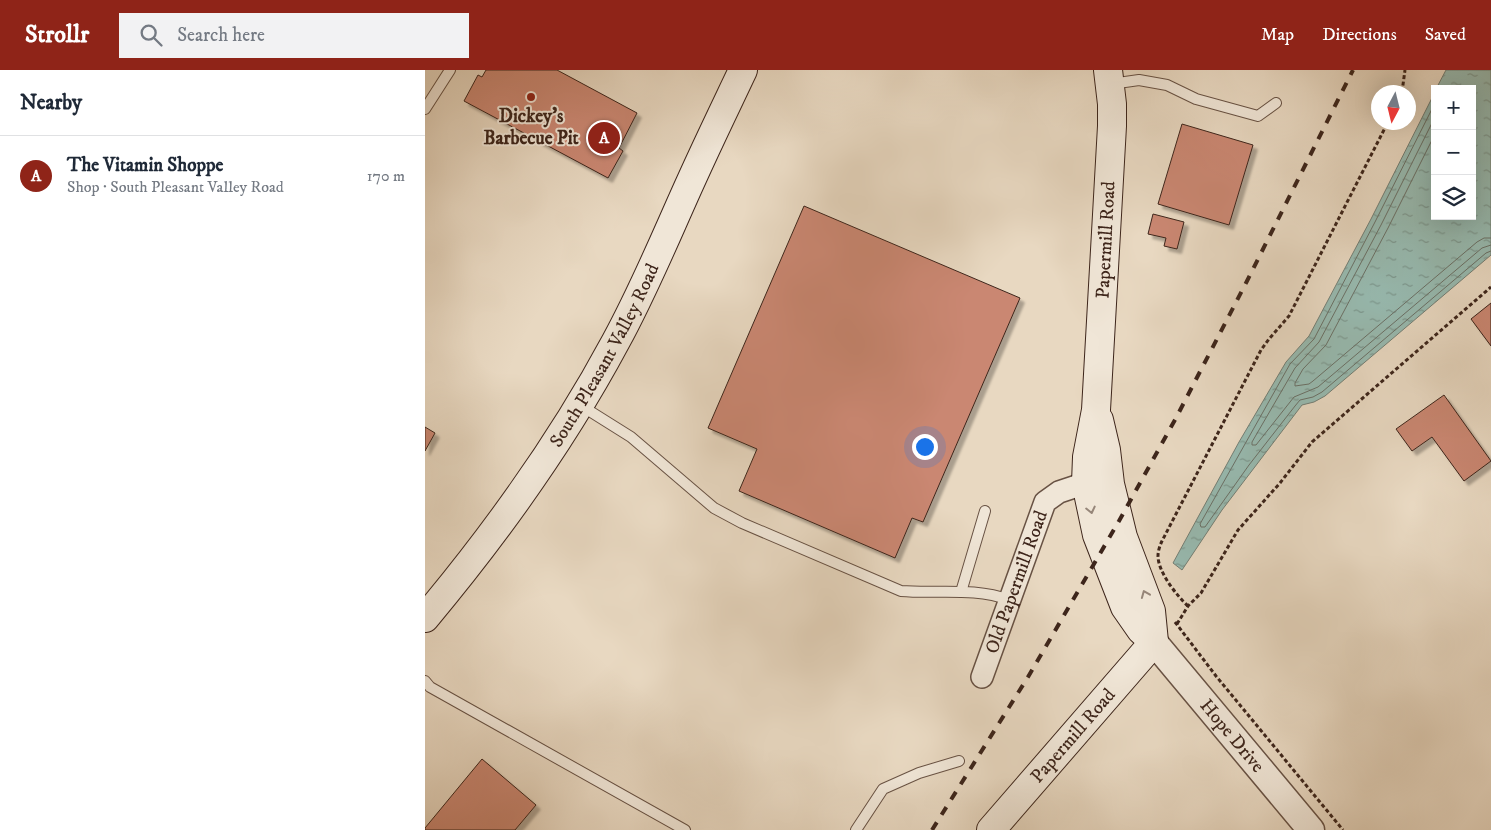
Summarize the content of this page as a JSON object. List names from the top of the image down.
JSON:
{
  "streets": {
    "main road": ["Papermill Road", "South Pleasant Valley Road"],
    "street": ["Old Papermill Road", "Hope Drive"]
  },
  "crossings": [
    ["Papermill Road", "Old Papermill Road"],
    ["Papermill Road", "Hope Drive"]
  ],
  "places": ["Dickey's Barbecue Pit"],
  "north": "bottom",
  "page": {
    "header": "Strollr",
    "search": "Search here",
    "nav": ["Map", "Directions", "Saved"],
    "heading": "Nearby",
    "map_buttons": ["+", "−"],
    "pins": "A",
    "list": [
      {
        "mark": "A",
        "name": "The Vitamin Shoppe",
        "note": "Shop · South Pleasant Valley Road",
        "value": "170 m"
      }
    ]
  }
}
